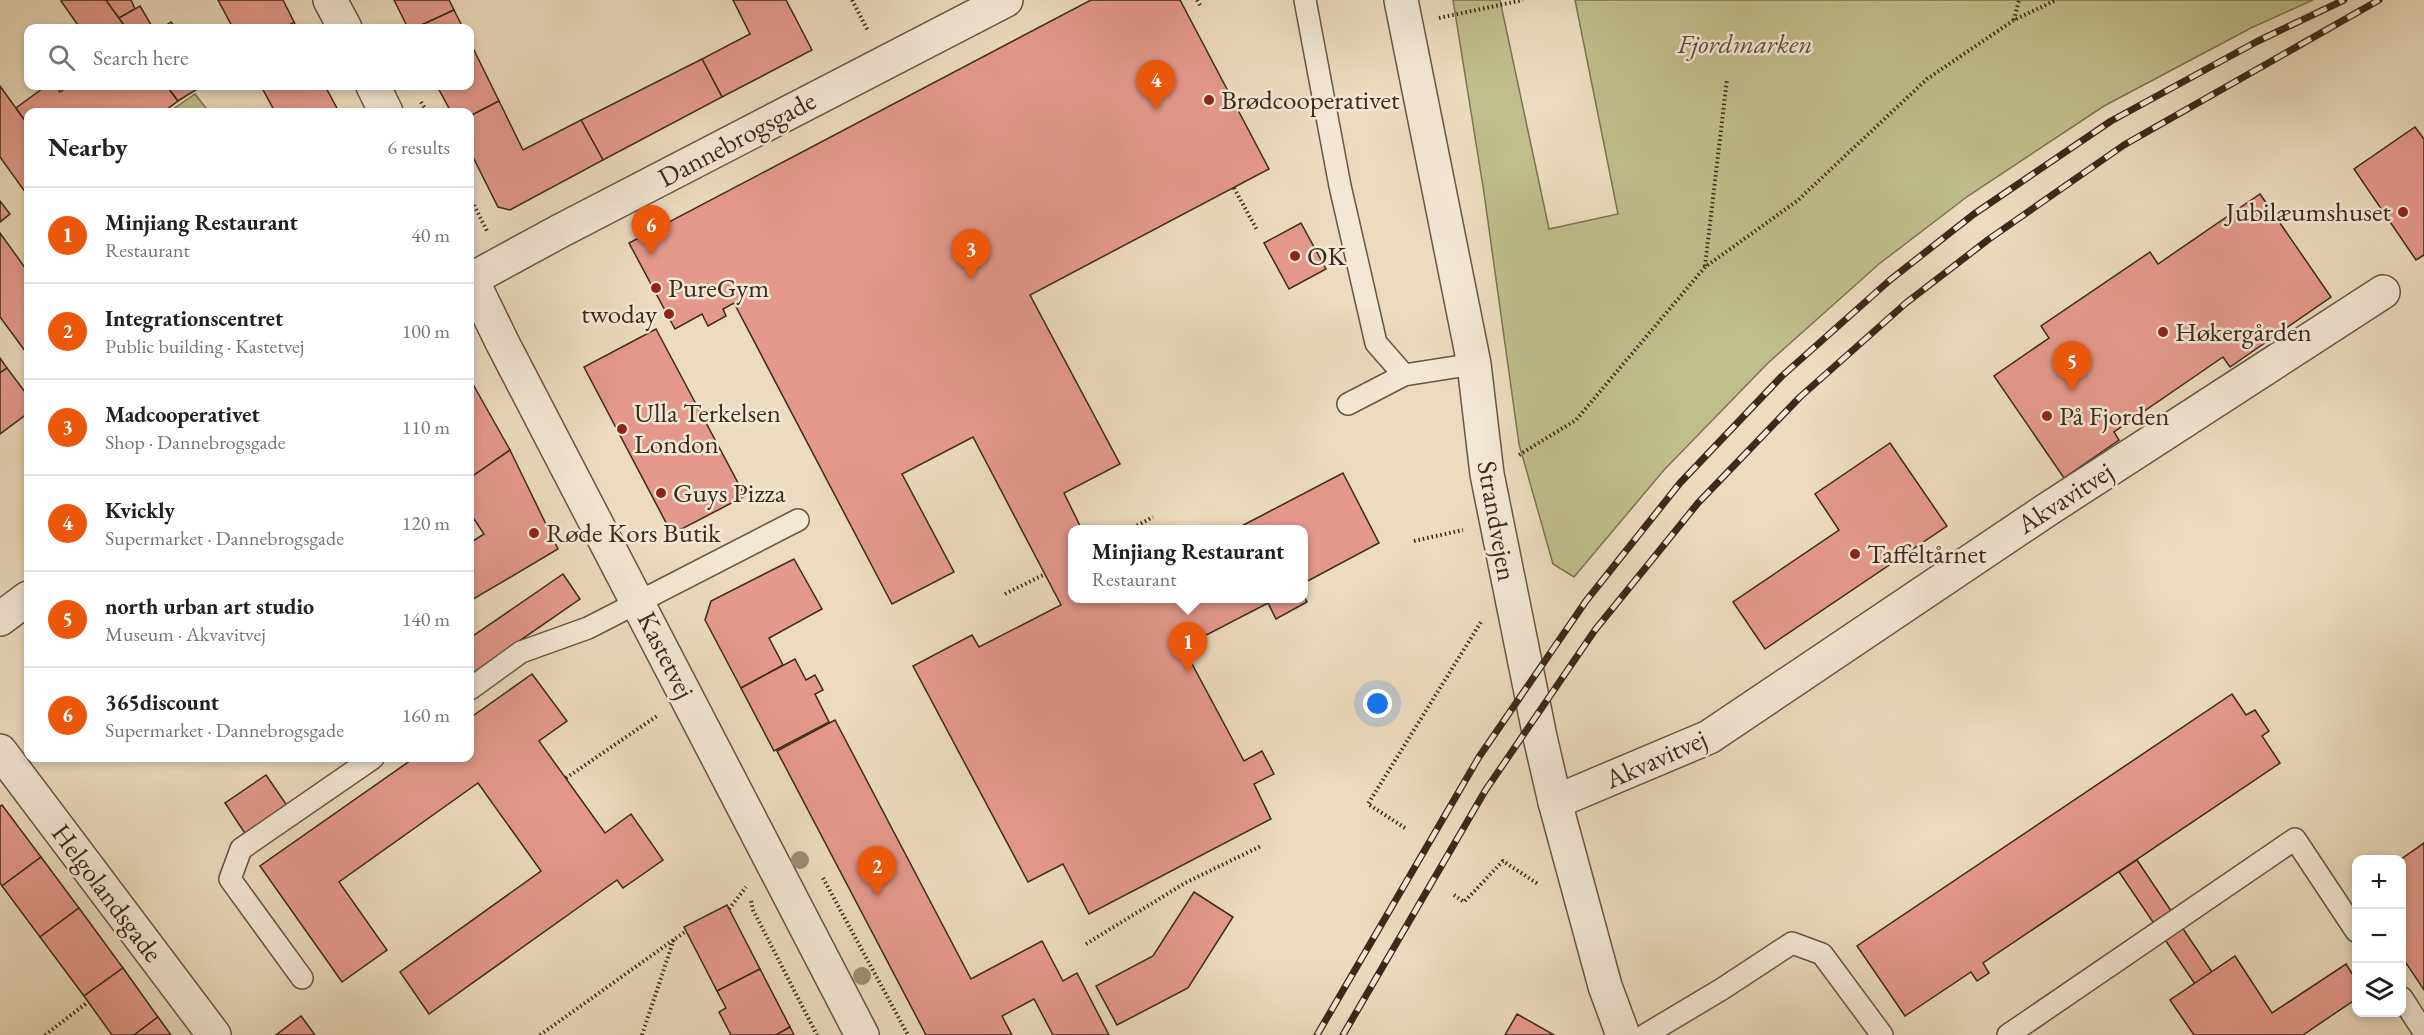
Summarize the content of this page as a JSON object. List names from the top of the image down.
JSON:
{
  "streets": {
    "street": [
      "Dannebrogsgade",
      "Akvavitvej",
      "Strandvejen",
      "Kastetvej",
      "Helgolandsgade"
    ]
  },
  "crossings": [
    ["Akvavitvej", "Strandvejen"]
  ],
  "parks": ["Fjordmarken"],
  "places": [
    "Brødcooperativet",
    "Jubilæumshuset",
    "OK",
    "PureGym",
    "twoday",
    "Høkergården",
    "På Fjorden",
    "Ulla Terkelsen London",
    "Guys Pizza",
    "Røde Kors Butik",
    "Taffeltårnet"
  ],
  "page": {
    "search": "Search here",
    "pins": [
      "4",
      "6",
      "3",
      "5",
      "1",
      "2"
    ],
    "heading": ["Nearby", "6 results"],
    "list": [
      {
        "mark": "1",
        "name": "Minjiang Restaurant",
        "note": "Restaurant",
        "value": "40 m"
      },
      {
        "mark": "2",
        "name": "Integrationscentret",
        "note": "Public building · Kastetvej",
        "value": "100 m"
      },
      {
        "mark": "3",
        "name": "Madcooperativet",
        "note": "Shop · Dannebrogsgade",
        "value": "110 m"
      },
      {
        "mark": "4",
        "name": "Kvickly",
        "note": "Supermarket · Dannebrogsgade",
        "value": "120 m"
      },
      {
        "mark": "5",
        "name": "north urban art studio",
        "note": "Museum · Akvavitvej",
        "value": "140 m"
      },
      {
        "mark": "6",
        "name": "365discount",
        "note": "Supermarket · Dannebrogsgade",
        "value": "160 m"
      }
    ],
    "popup": ["Minjiang Restaurant", "Restaurant"],
    "map_buttons": ["+", "−"]
  }
}
